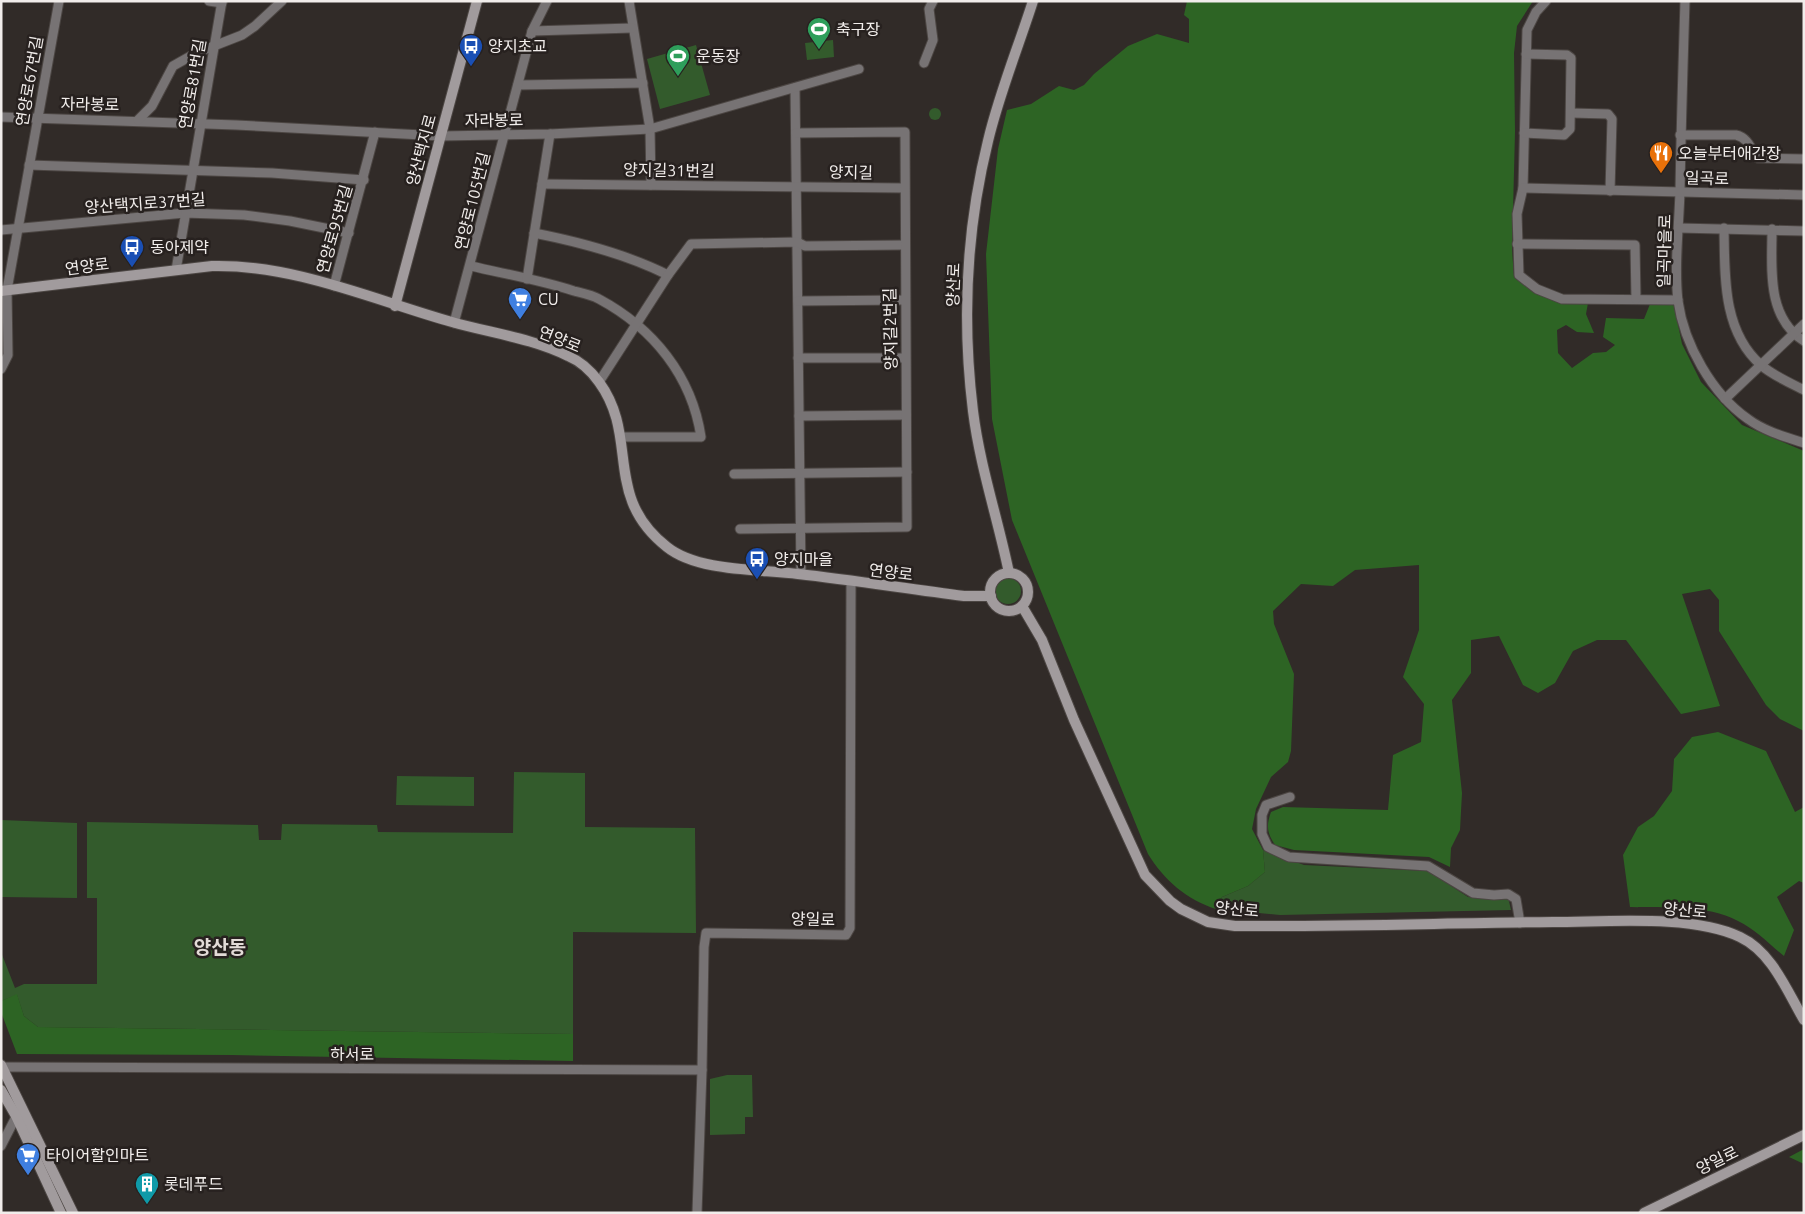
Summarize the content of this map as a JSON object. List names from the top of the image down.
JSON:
{
  "streets": {
    "street": [
      "연양로67번길",
      "연양로81번길",
      "자라봉로",
      "양산택지로",
      "양지길31번길",
      "양지길",
      "일곡로",
      "연양로105번길",
      "양산택지로37번길",
      "연양로95번길",
      "일곡마을로",
      "연양로",
      "양산로",
      "양지길2번길",
      "양일로",
      "하서로"
    ]
  },
  "crossings": [
    ["연양로67번길", "자라봉로"],
    ["연양로67번길", "양산택지로37번길"],
    ["연양로67번길", "연양로"],
    ["연양로81번길", "자라봉로"],
    ["연양로81번길", "양산택지로37번길"],
    ["연양로81번길", "연양로95번길"],
    ["연양로81번길", "연양로"],
    ["자라봉로", "양산택지로"],
    ["자라봉로", "연양로105번길"],
    ["자라봉로", "연양로95번길"],
    ["양산택지로", "연양로"],
    ["양지길31번길", "양지길"],
    ["양지길", "양지길2번길"],
    ["일곡로", "일곡마을로"],
    ["연양로105번길", "연양로"],
    ["양산택지로37번길", "연양로95번길"],
    ["연양로95번길", "연양로"],
    ["연양로", "양산로"],
    ["연양로", "양일로"],
    ["양일로", "하서로"]
  ],
  "districts": ["양산동"],
  "places": {
    "sports": ["축구장", "운동장"],
    "bus stop": ["양지초교", "동아제약", "양지마을"],
    "restaurant": ["오늘부터애간장"],
    "supermarket": ["CU", "타이어할인마트"],
    "building": ["롯데푸드"]
  }
}
